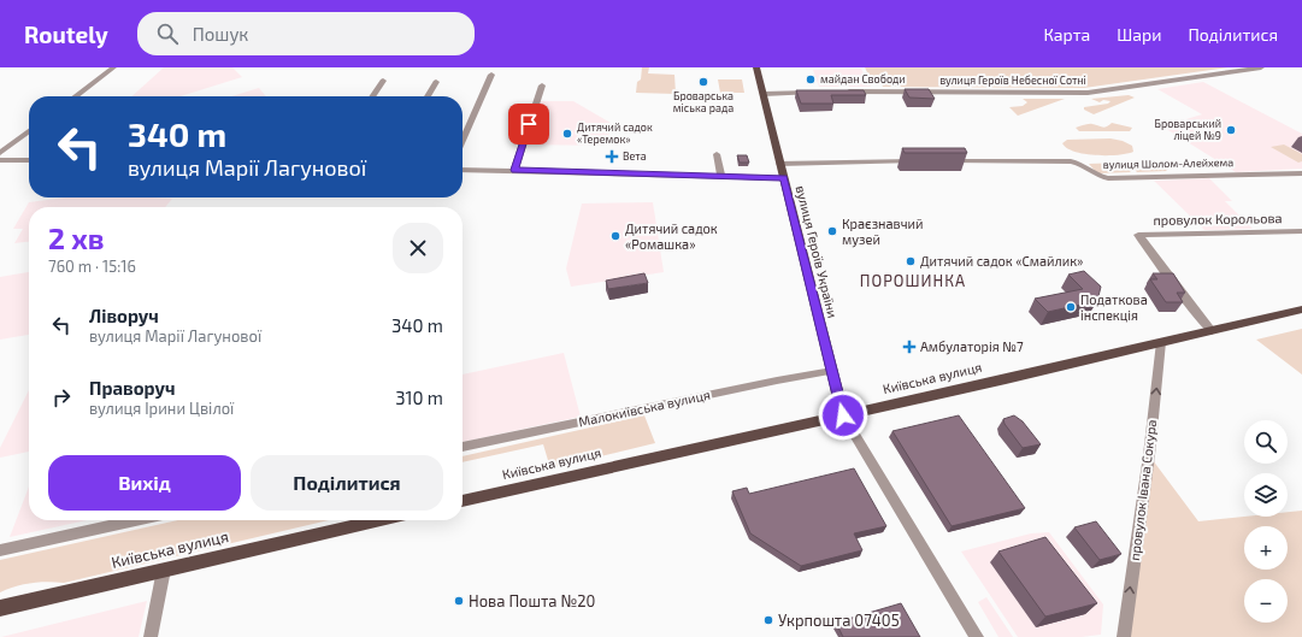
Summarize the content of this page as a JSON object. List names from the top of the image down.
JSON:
{
  "streets": {
    "main road": ["вулиця Героїв України", "Київська вулиця"],
    "street": [
      "вулиця Героїв Небесної Сотні",
      "вулиця Шолом-Алейхема",
      "провулок Корольова",
      "Малокиївська вулиця",
      "провулок Івана Сокура"
    ]
  },
  "crossings": [
    ["провулок Корольова", "Київська вулиця"],
    ["вулиця Героїв України", "Київська вулиця"],
    ["вулиця Героїв України", "Малокиївська вулиця"],
    ["Київська вулиця", "провулок Івана Сокура"]
  ],
  "one_way": ["провулок Івана Сокура"],
  "districts": ["ПОРОШИНКА"],
  "places": {
    "other": [
      "майдан Свободи",
      "Броварська міська рада",
      "Броварський ліцей №9",
      "Дитячий садок «Теремок»",
      "Краєзнавчий музей",
      "Дитячий садок «Ромашка»",
      "Дитячий садок «Смайлик»",
      "Податкова інспекція",
      "Нова Пошта №20",
      "Укрпошта 07405"
    ],
    "health": ["Вета", "Амбулаторія №7"]
  },
  "page": {
    "header": "Routely",
    "search": "Пошук",
    "nav": ["Карта", "Шари", "Поділитися"],
    "turn": ["340 m", "вулиця Марії Лагунової"],
    "heading": ["2 хв", "760 m · 15:16"],
    "list": [
      {
        "name": "Ліворуч",
        "note": "вулиця Марії Лагунової",
        "value": "340 m"
      },
      {
        "name": "Праворуч",
        "note": "вулиця Ірини Цвілої",
        "value": "310 m"
      }
    ],
    "map_buttons": ["+", "−"],
    "buttons": ["Вихід", "Поділитися"]
  }
}
